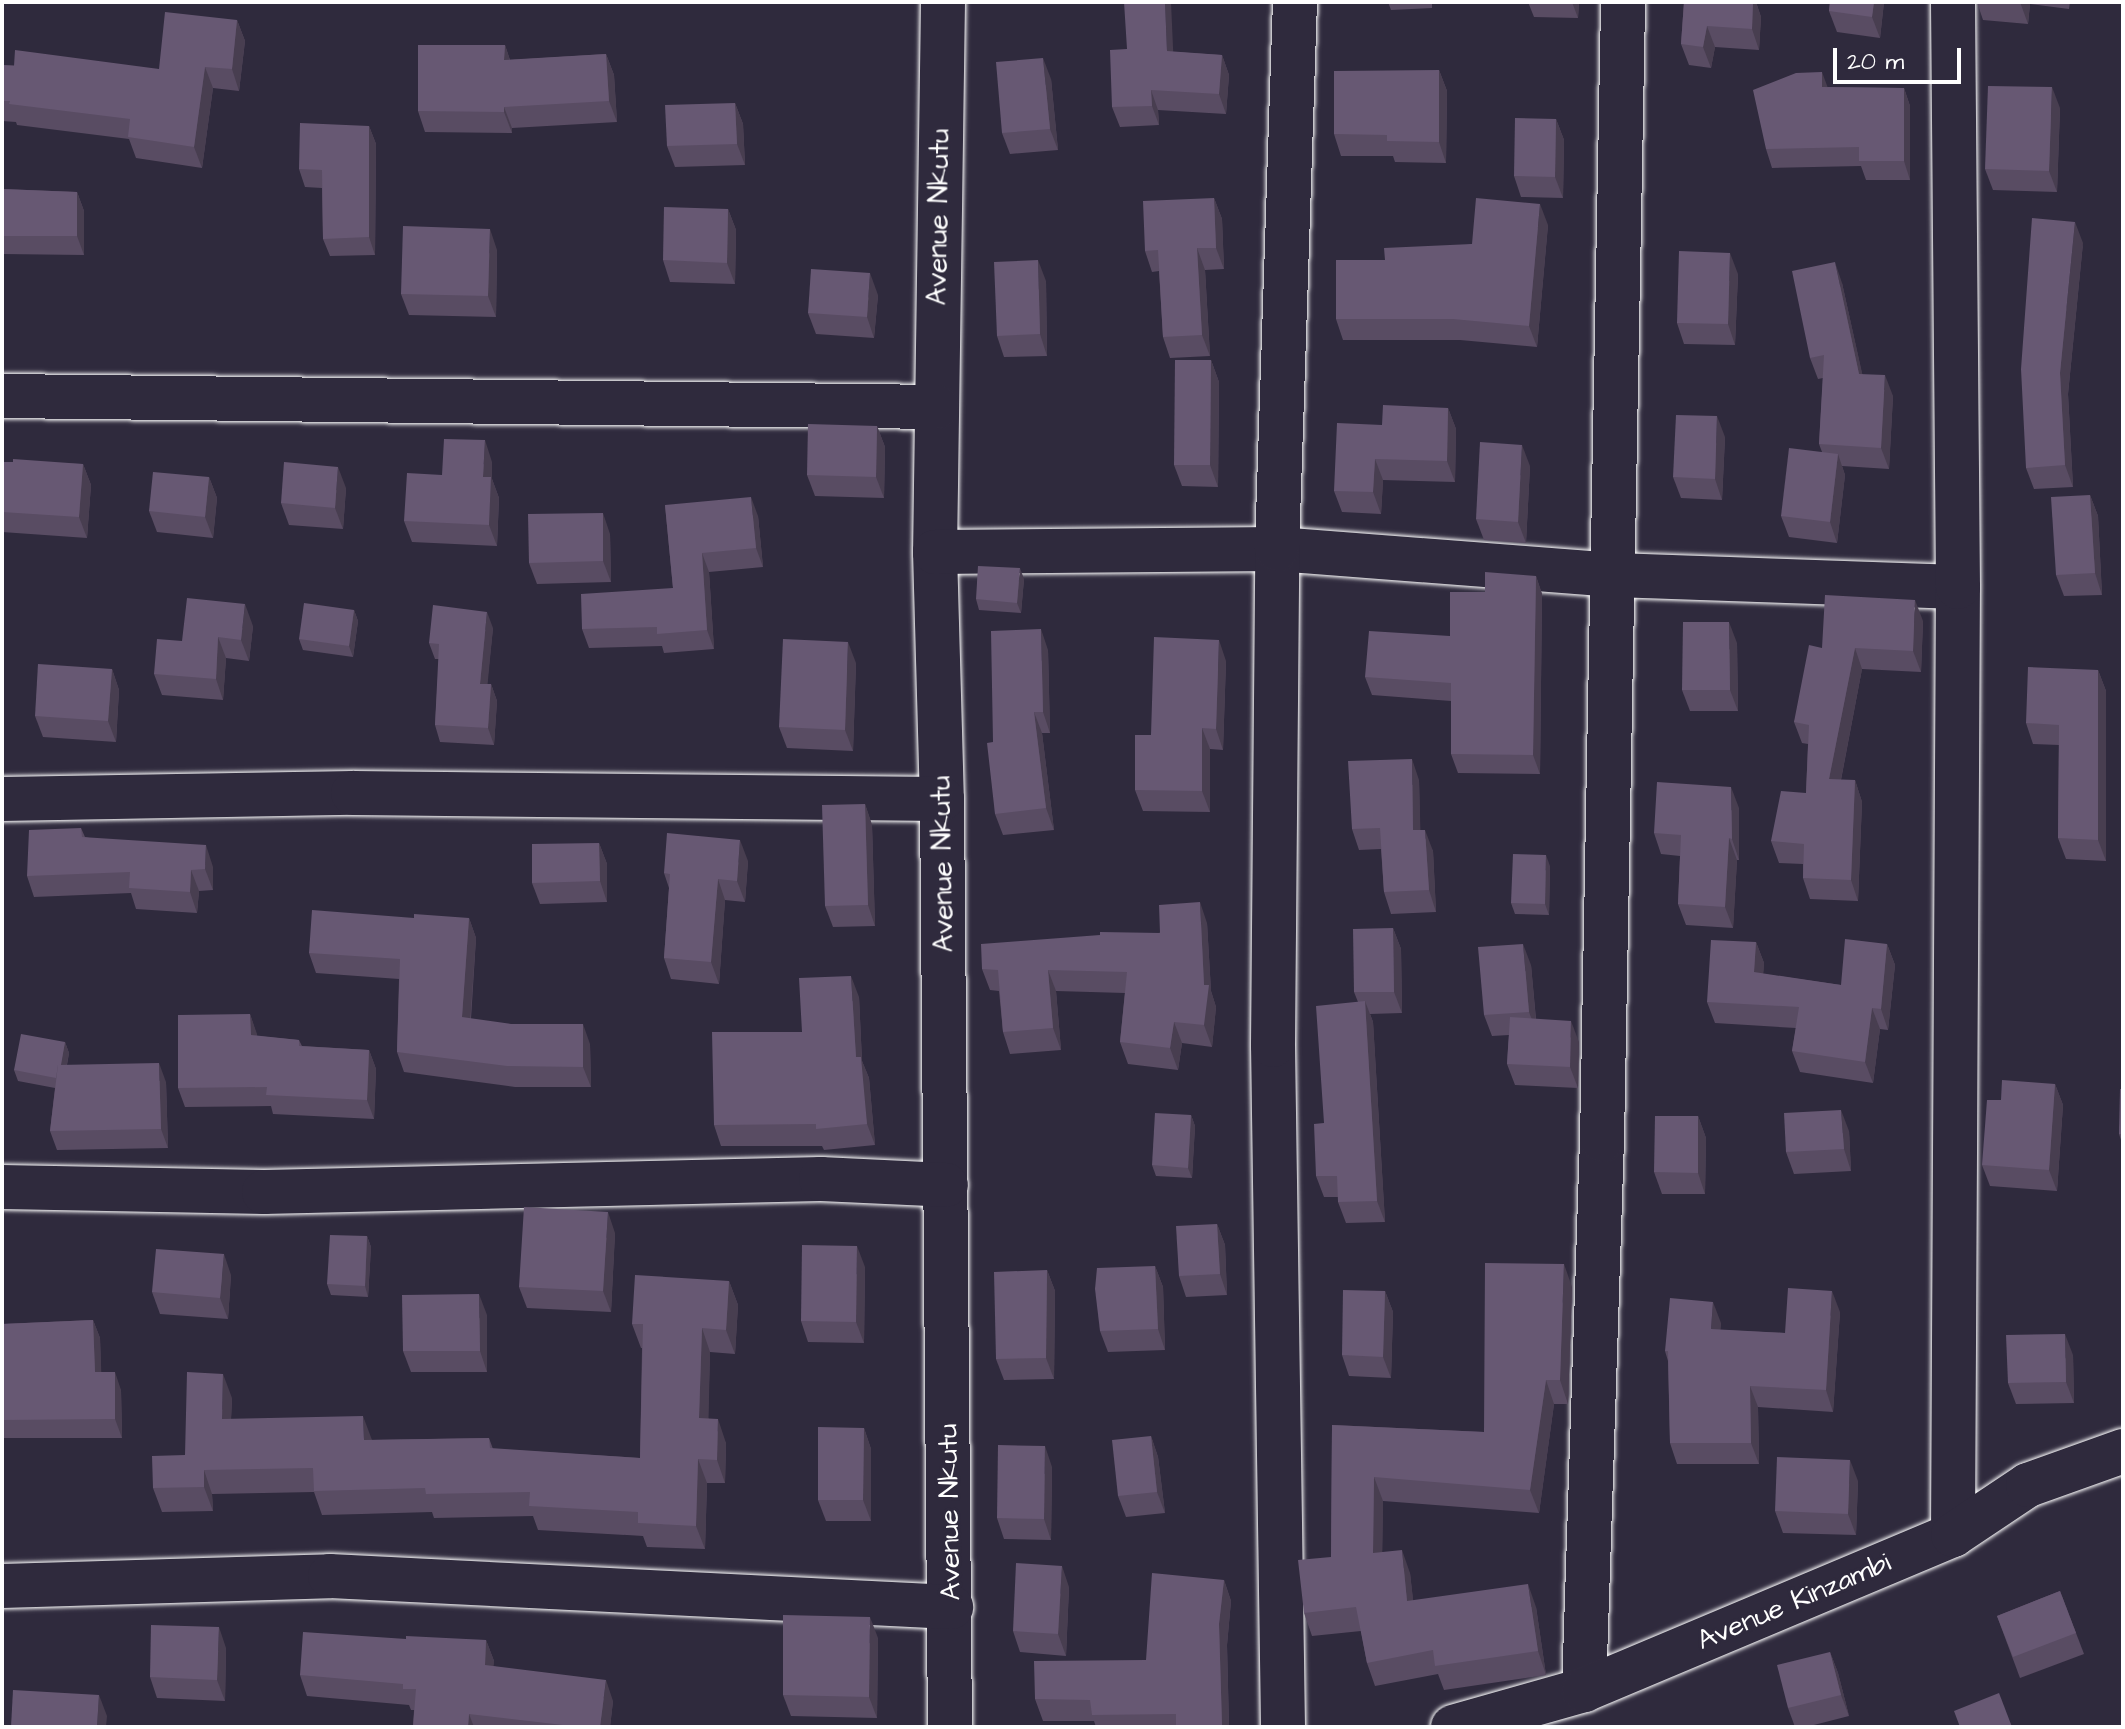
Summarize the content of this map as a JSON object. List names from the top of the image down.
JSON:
{
  "streets": {
    "street": ["Avenue Nkutu", "Avenue Kinzambi"]
  },
  "scale_bar": "20 m"
}
